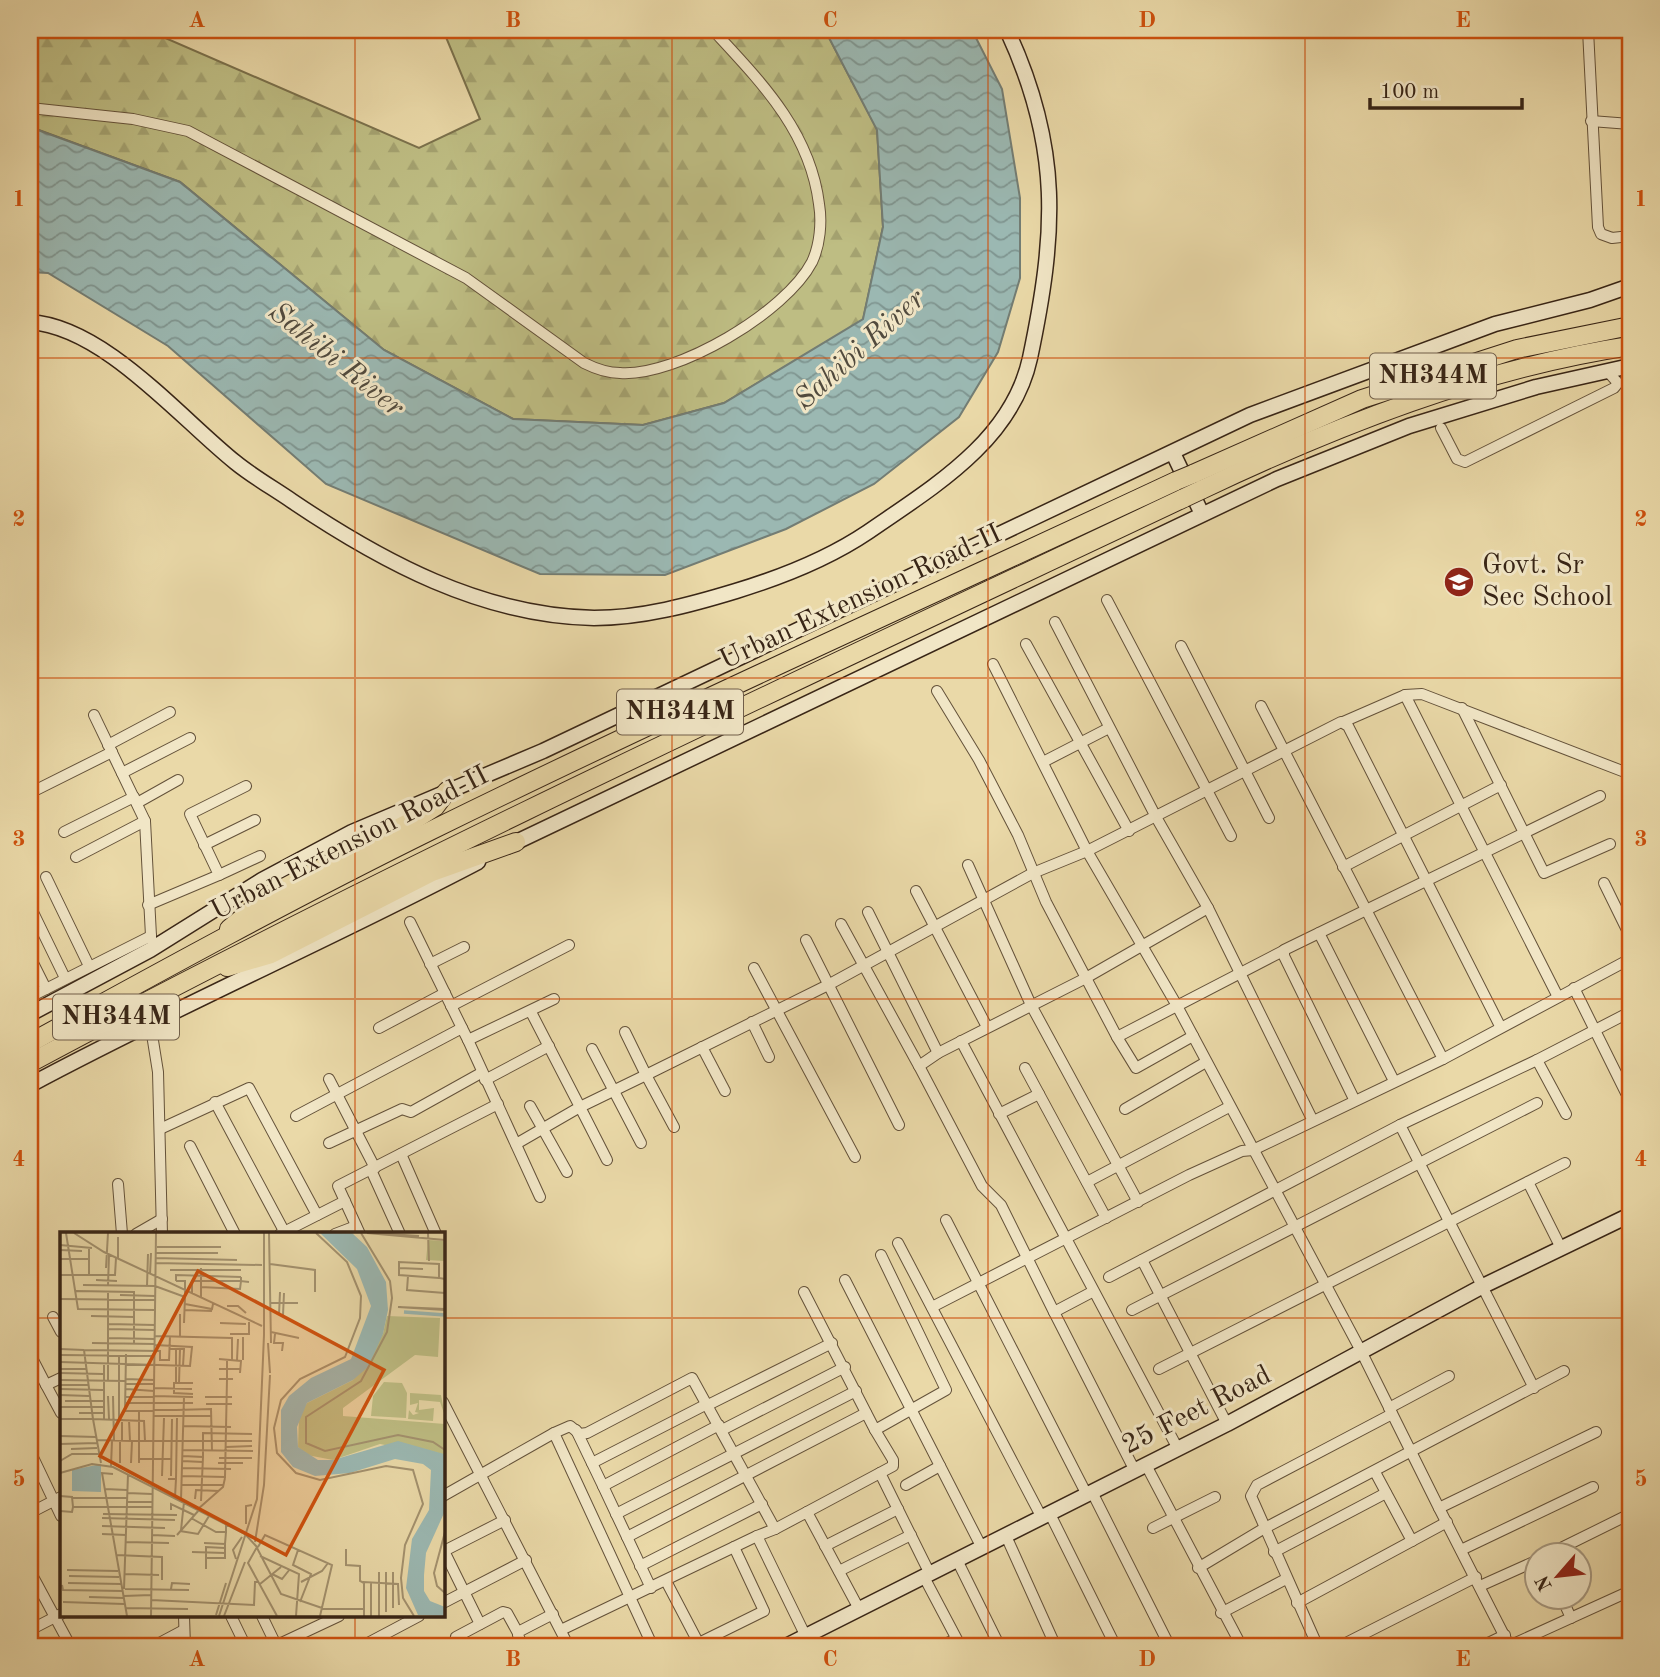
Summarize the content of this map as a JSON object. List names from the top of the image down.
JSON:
{
  "streets": {
    "highway": ["NH344M", "Urban Extension Road-II"],
    "street": ["25 Feet Road"]
  },
  "water": ["Sahibi River"],
  "places": {
    "school or university": ["Govt. Sr Sec School"]
  },
  "scale_bar": "100 m",
  "north": "bottom left",
  "grid": {
    "columns": [
      "A",
      "B",
      "C",
      "D",
      "E"
    ],
    "rows": [
      "1",
      "2",
      "3",
      "4",
      "5"
    ]
  }
}
